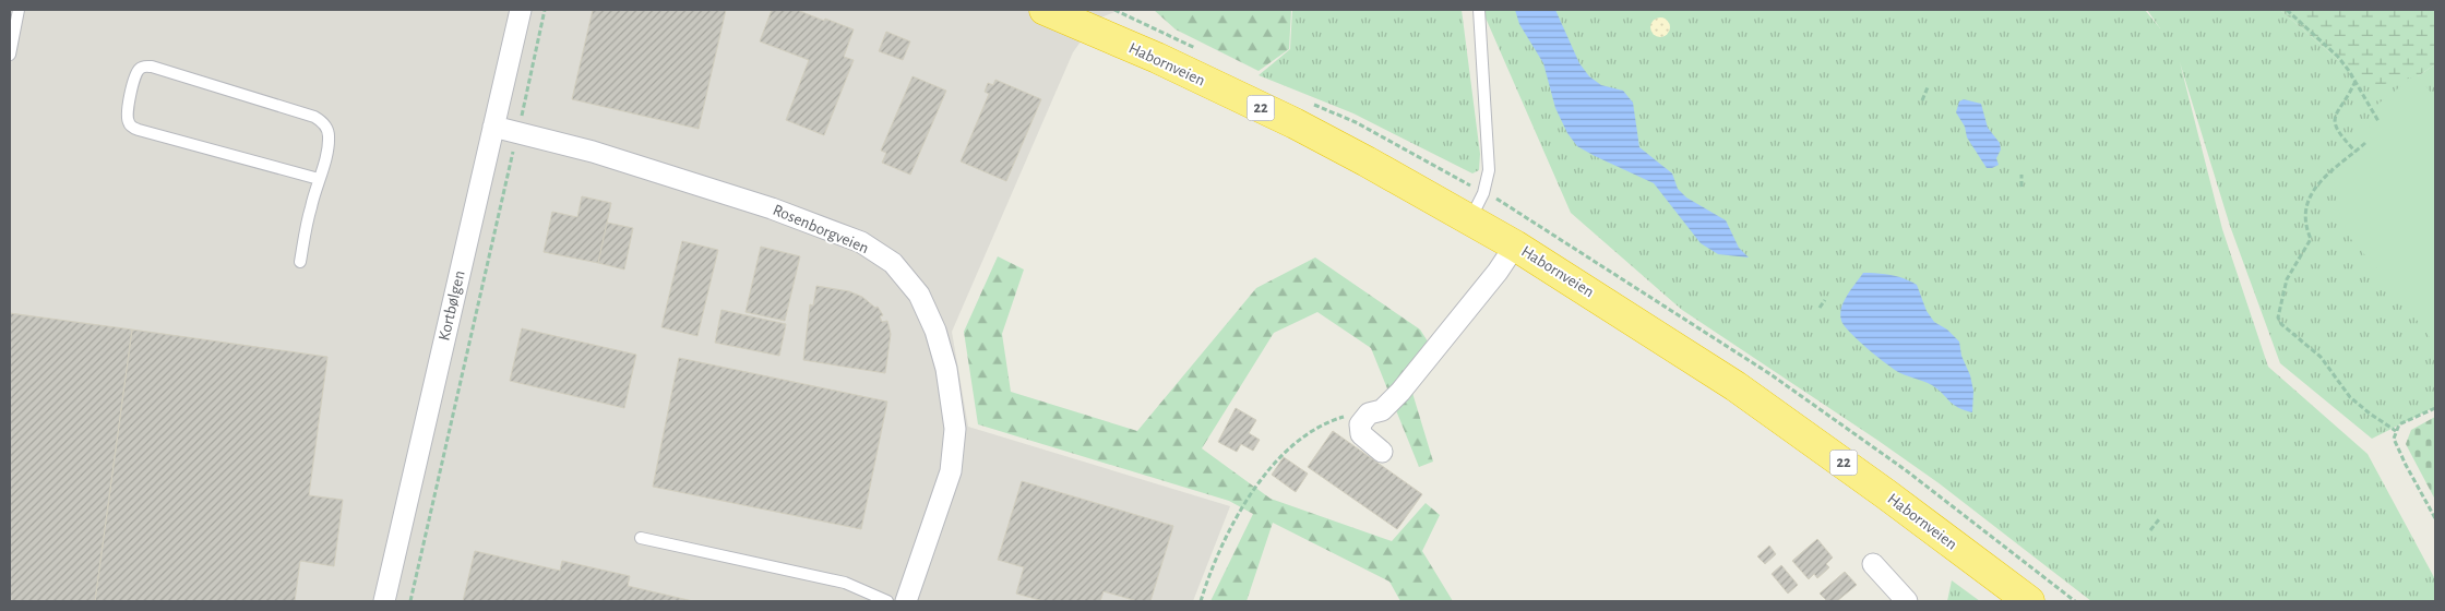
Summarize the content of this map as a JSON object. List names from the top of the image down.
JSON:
{
  "streets": {
    "highway": ["Habornveien", "22"],
    "street": ["Rosenborgveien", "Kortbølgen"]
  },
  "crossings": [
    ["Rosenborgveien", "Kortbølgen"]
  ]
}
